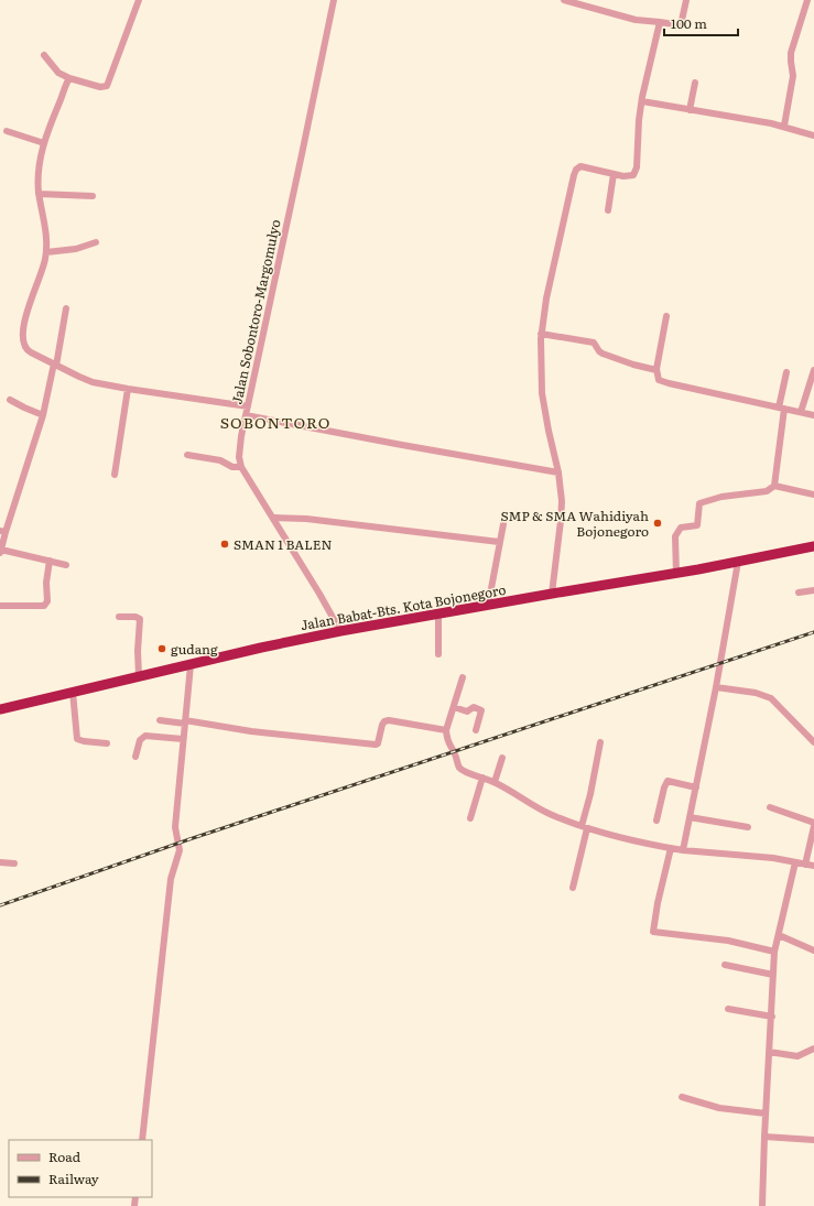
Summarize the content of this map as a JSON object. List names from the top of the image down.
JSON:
{
  "streets": {
    "highway": ["Jalan Babat-Bts. Kota Bojonegoro"],
    "street": ["Jalan Sobontoro-Margomulyo"]
  },
  "districts": ["SOBONTORO"],
  "places": ["SMP & SMA Wahidiyah Bojonegoro", "SMAN 1 BALEN", "gudang"],
  "legend": ["Road", "Railway"],
  "scale_bar": "100 m"
}
